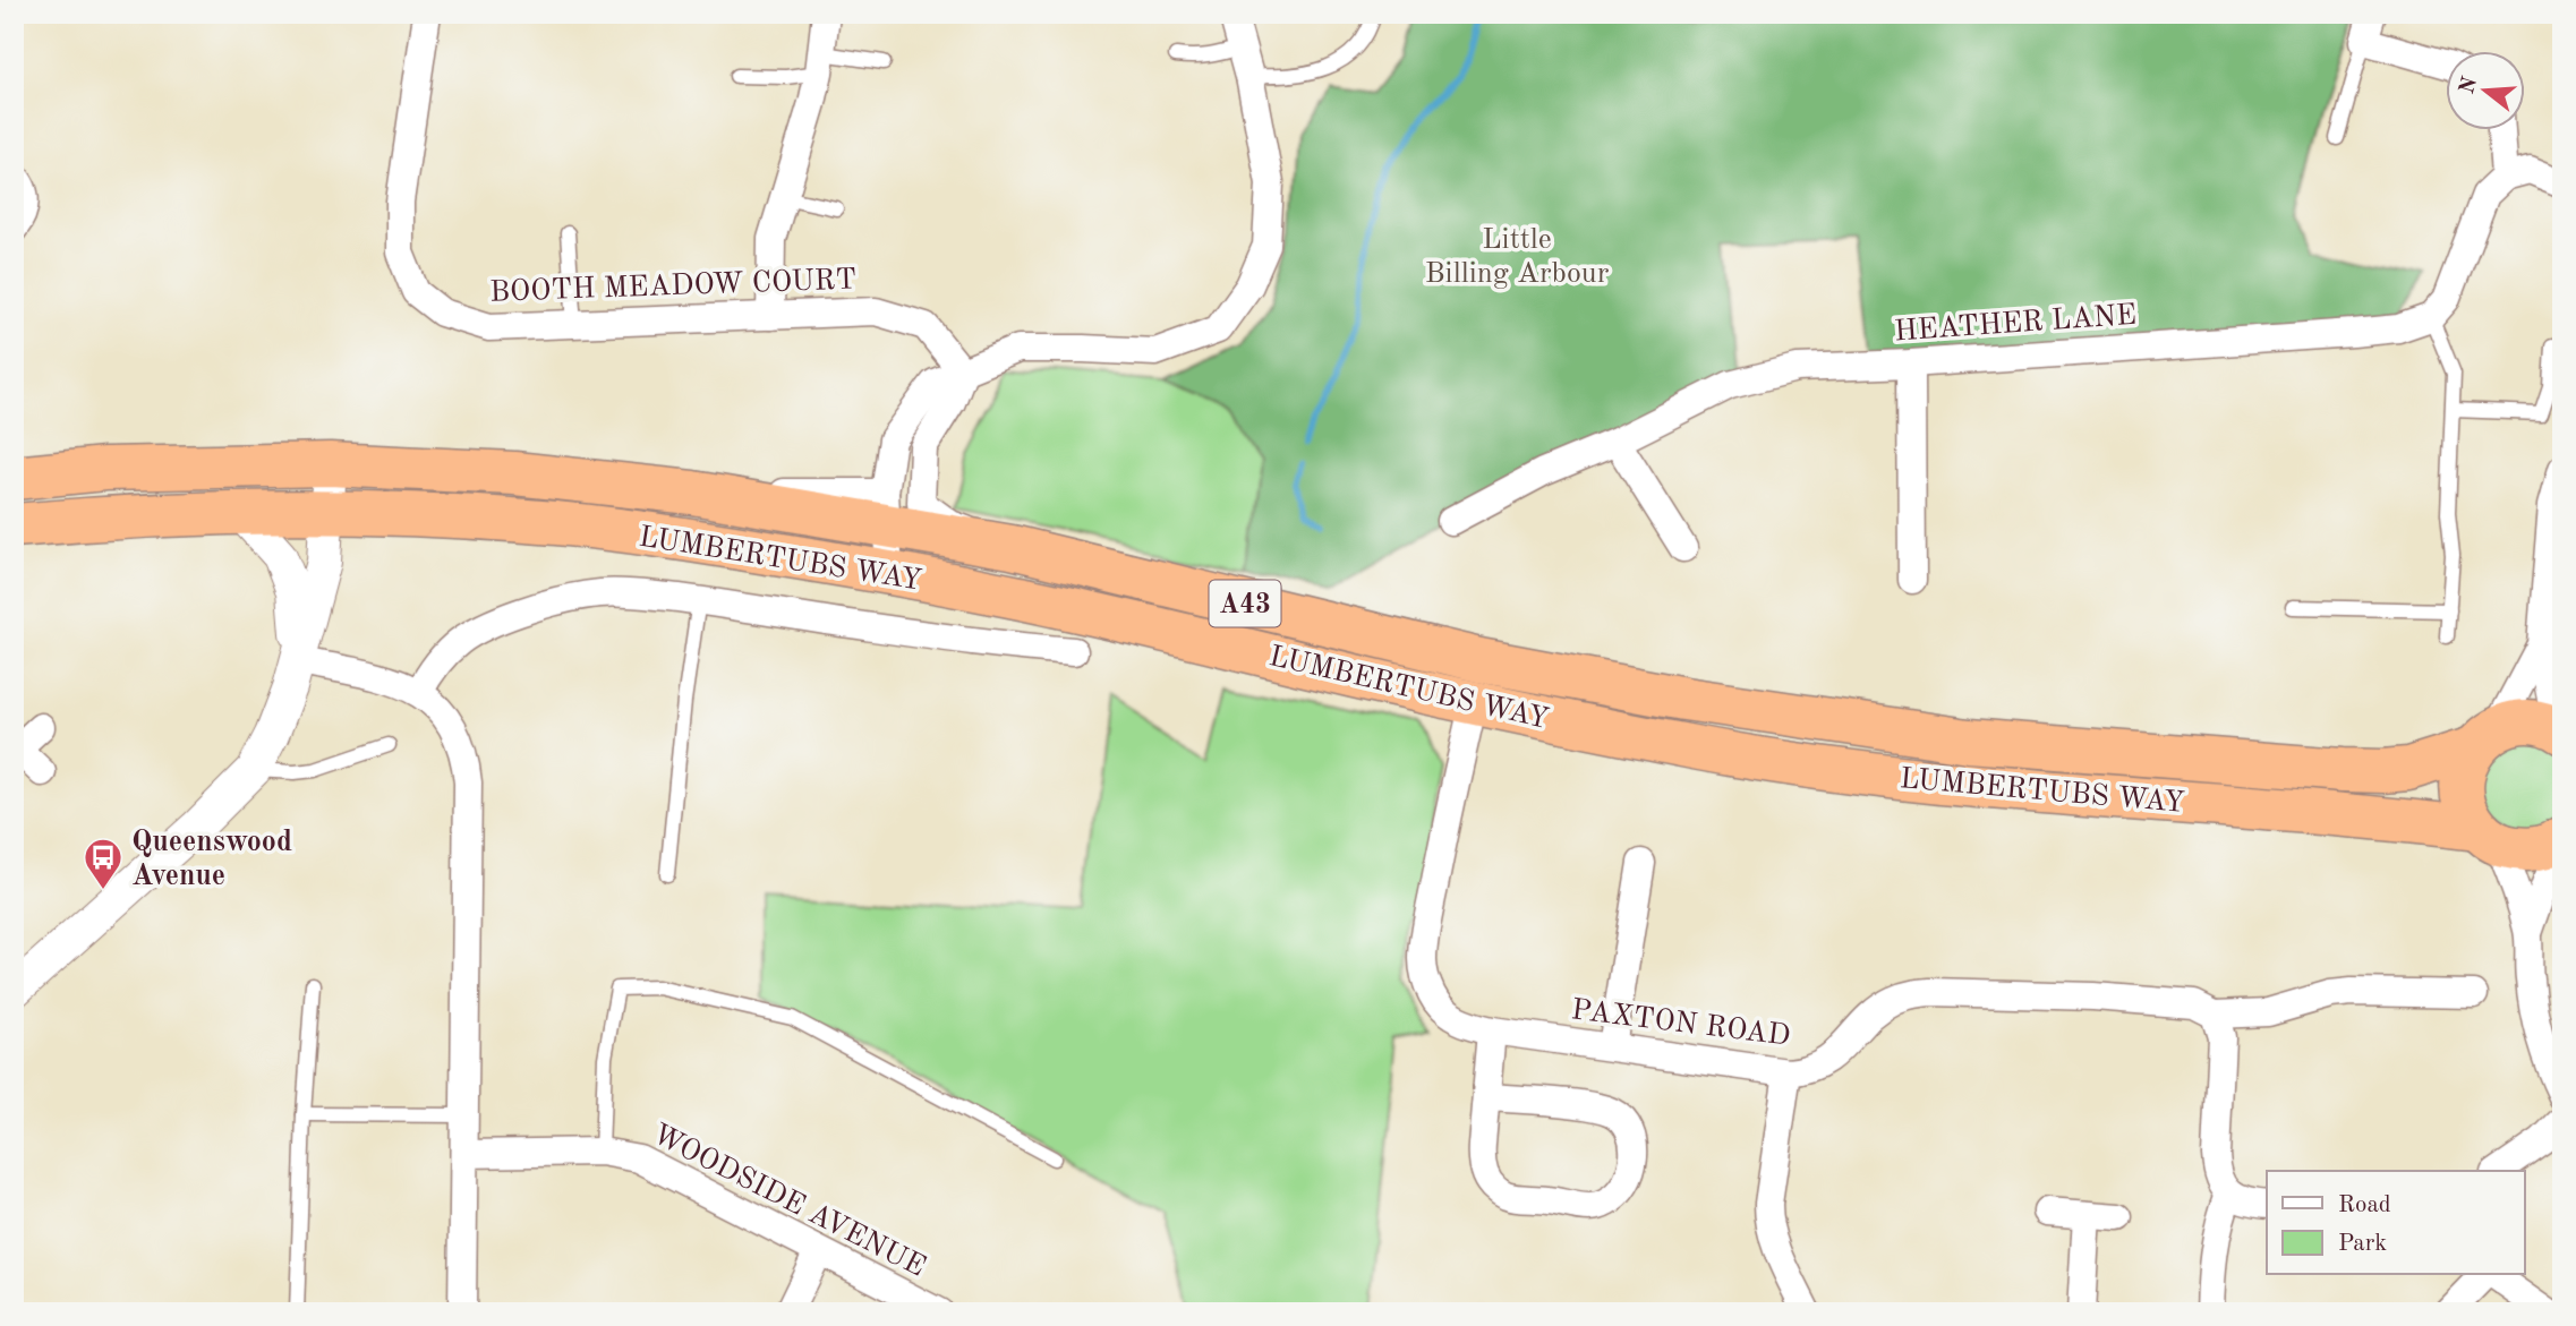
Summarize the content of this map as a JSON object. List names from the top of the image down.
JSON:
{
  "streets": {
    "highway": ["LUMBERTUBS WAY", "A43"],
    "street": [
      "BOOTH MEADOW COURT",
      "HEATHER LANE",
      "PAXTON ROAD",
      "WOODSIDE AVENUE"
    ]
  },
  "crossings": [
    ["LUMBERTUBS WAY", "A43"],
    ["LUMBERTUBS WAY", "PAXTON ROAD"]
  ],
  "parks": ["Little Billing Arbour"],
  "places": {
    "bus stop": ["Queenswood Avenue"]
  },
  "legend": ["Road", "Park"],
  "north": "left"
}
